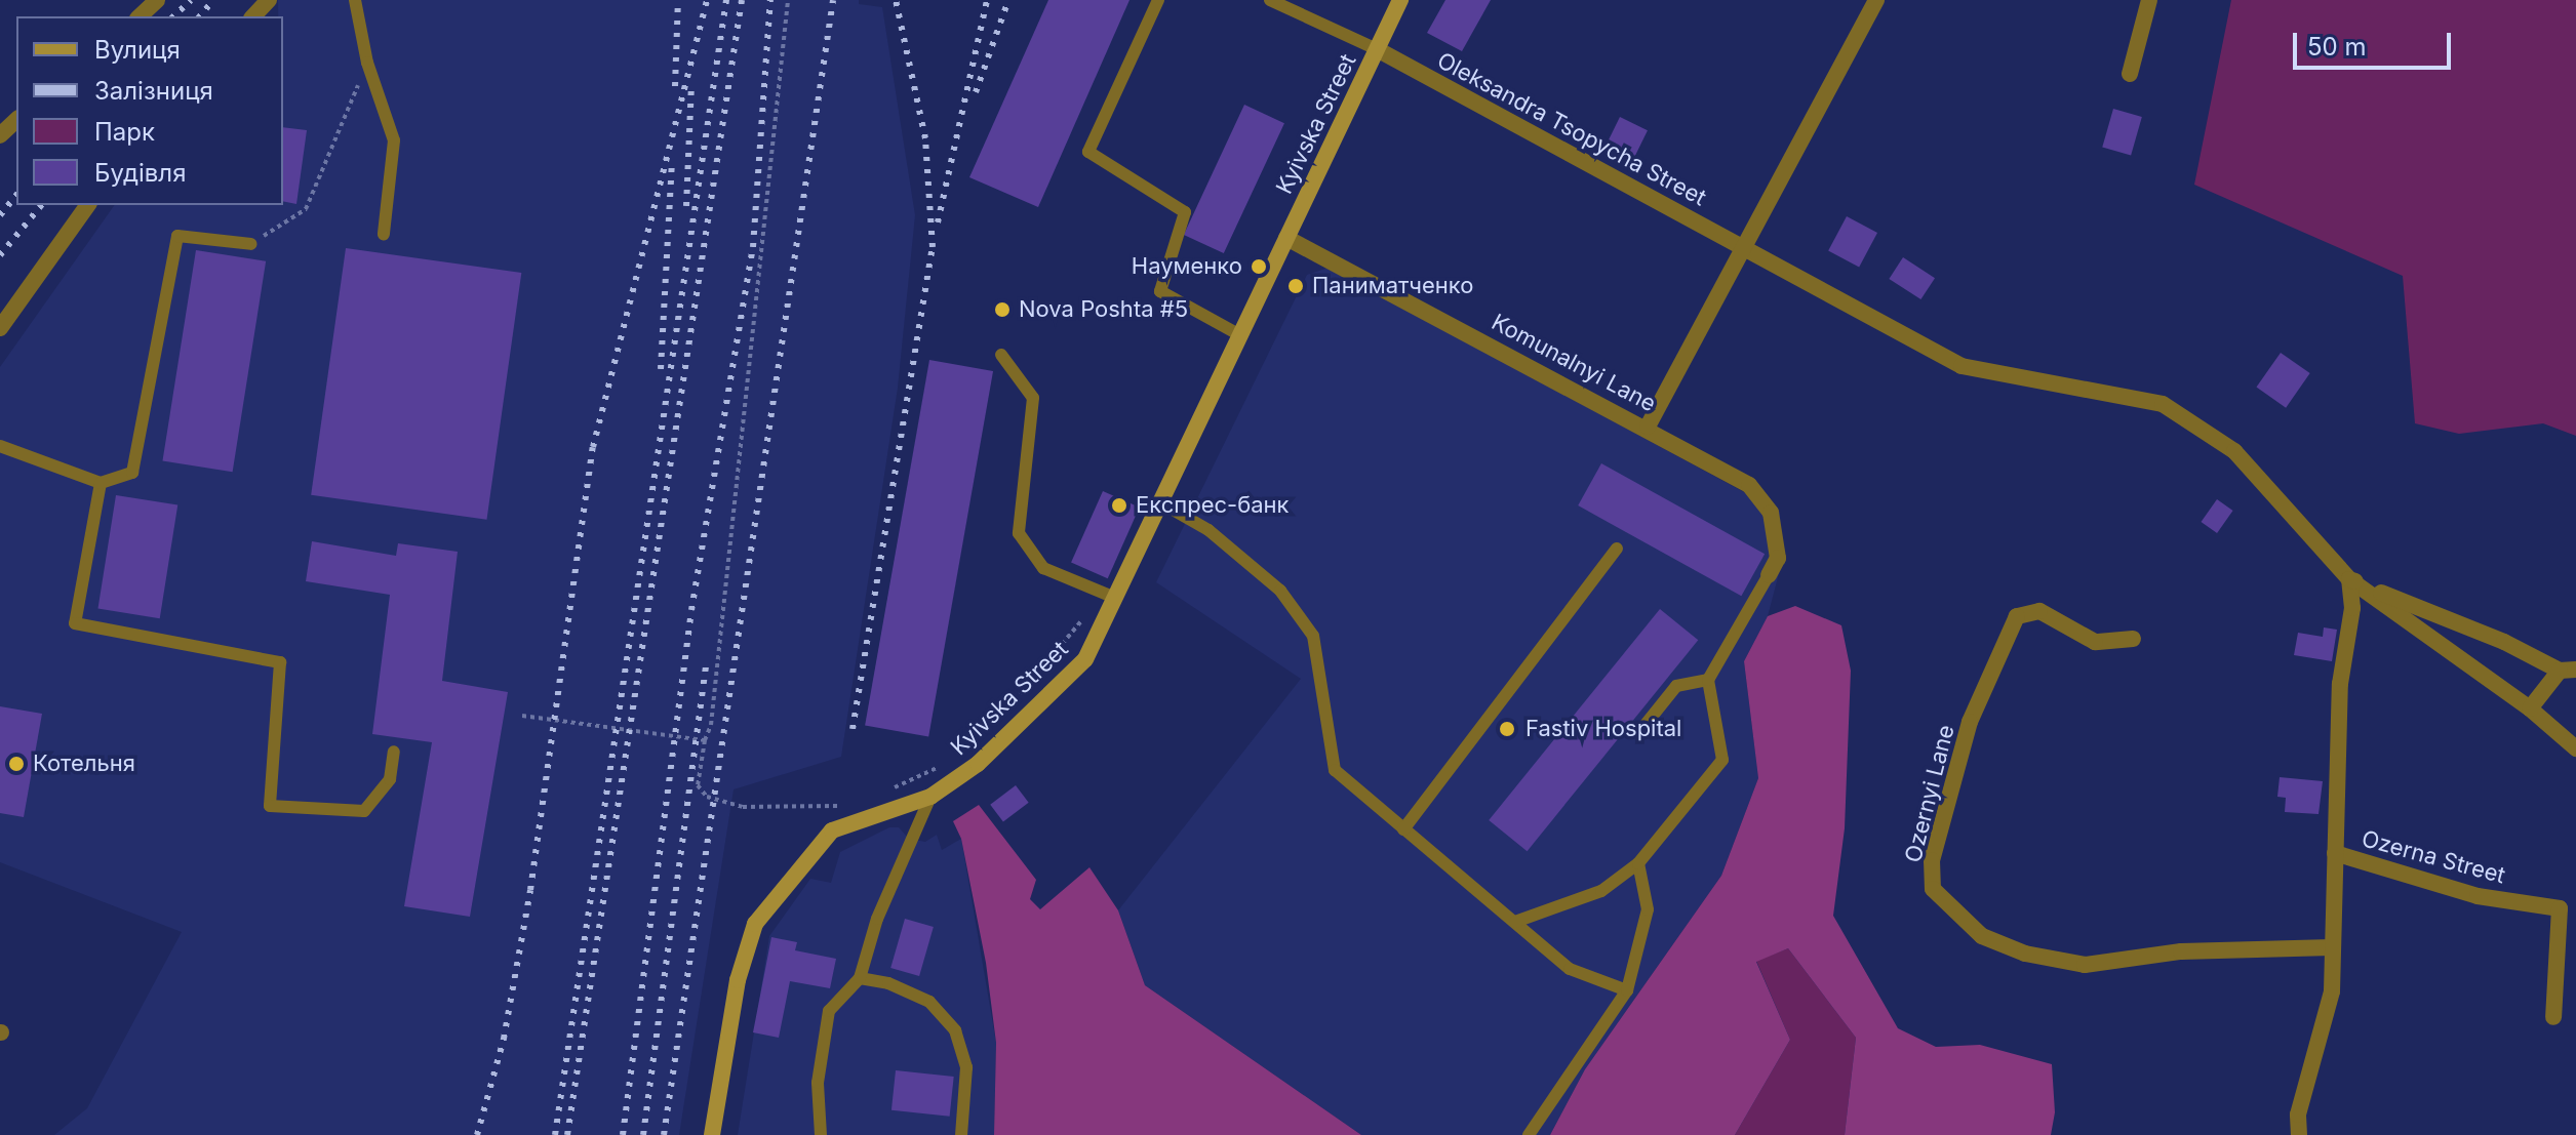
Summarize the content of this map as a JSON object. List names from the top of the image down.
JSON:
{
  "streets": {
    "main road": ["Kyivska Street"],
    "street": [
      "Oleksandra Tsopycha Street",
      "Komunalnyi Lane",
      "Ozernyi Lane",
      "Ozerna Street"
    ]
  },
  "crossings": [
    ["Kyivska Street", "Oleksandra Tsopycha Street"],
    ["Kyivska Street", "Komunalnyi Lane"],
    ["Oleksandra Tsopycha Street", "Ozerna Street"],
    ["Ozernyi Lane", "Ozerna Street"]
  ],
  "places": [
    "Науменко",
    "Паниматченко",
    "Nova Poshta #5",
    "Експрес-банк",
    "Fastiv Hospital",
    "Котельня"
  ],
  "legend": [
    "Вулиця",
    "Залізниця",
    "Парк",
    "Будівля"
  ],
  "scale_bar": "50 m"
}
